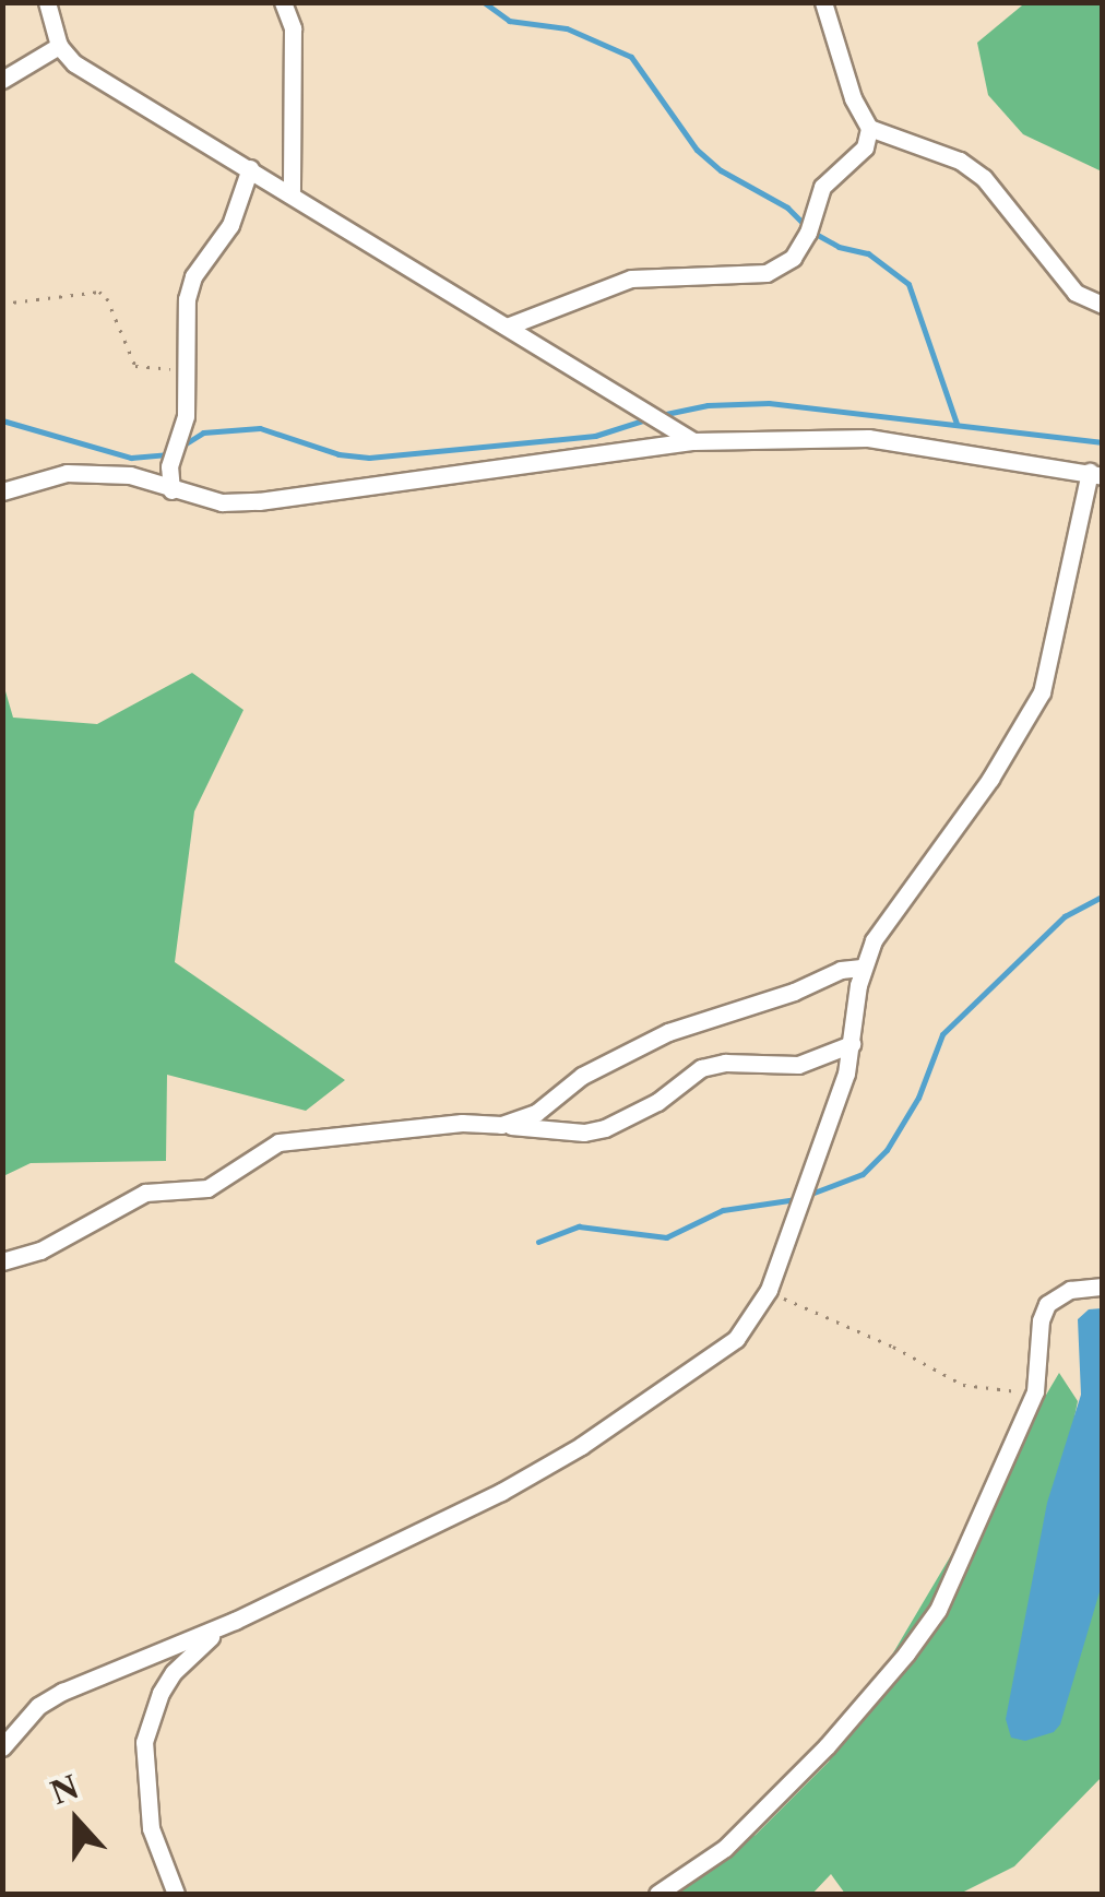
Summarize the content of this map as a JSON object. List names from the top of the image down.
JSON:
{
  "north": "top"
}
